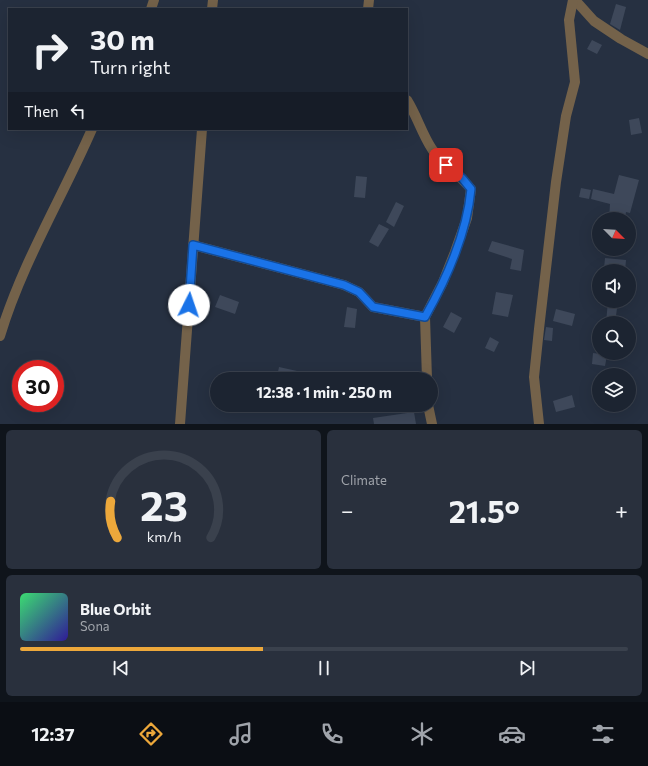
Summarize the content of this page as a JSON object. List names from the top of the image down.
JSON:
{
  "north": "bottom right",
  "page": {
    "turn": ["30 m", "Turn right"],
    "then": "Then",
    "limit": "30",
    "trip": "12:38 · 1 min · 250 m",
    "tile": "Climate",
    "heat": ["−", "21.5°", "+"],
    "song": ["Blue Orbit", "Sona"],
    "tabs": "12:37",
    "gauge": ["23", "km/h"]
  }
}
